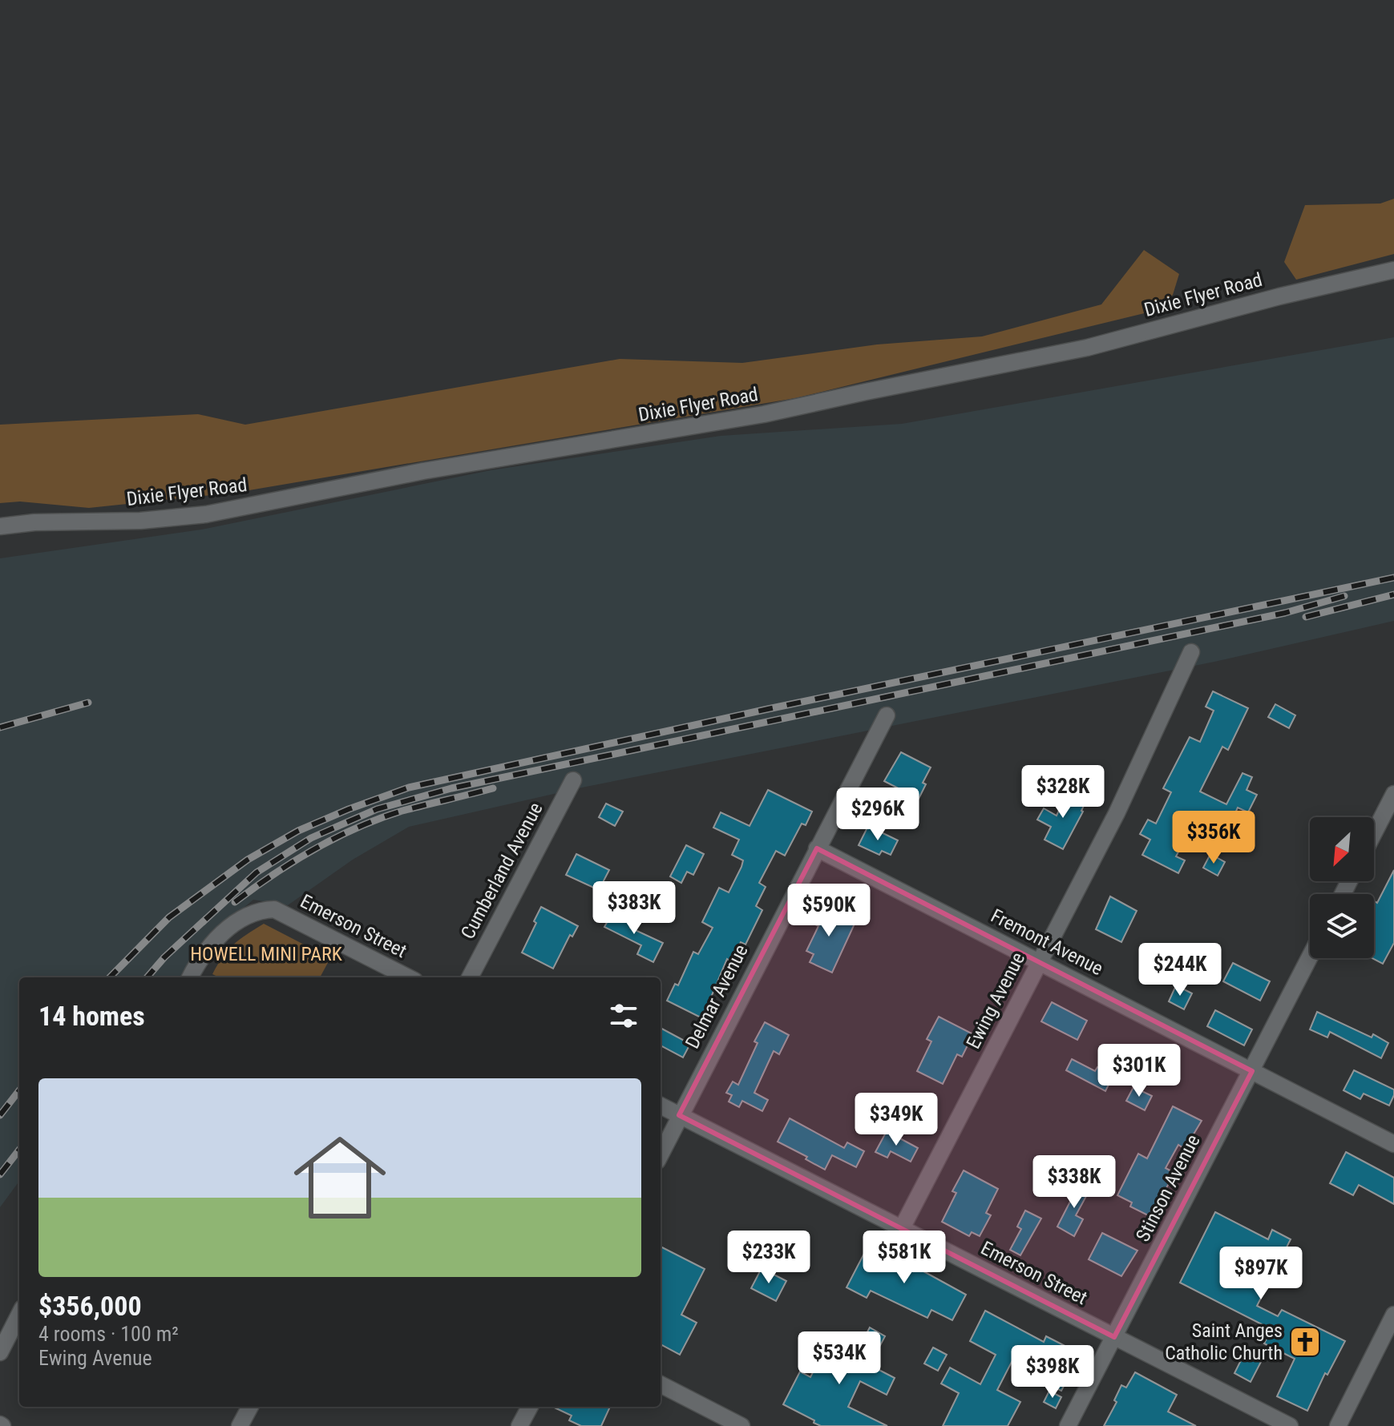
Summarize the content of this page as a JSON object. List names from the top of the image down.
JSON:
{
  "streets": {
    "street": [
      "Dixie Flyer Road",
      "Cumberland Avenue",
      "Emerson Street",
      "Fremont Avenue",
      "Delmar Avenue",
      "Ewing Avenue",
      "Stinson Avenue"
    ]
  },
  "crossings": [
    ["Emerson Street", "Delmar Avenue"],
    ["Emerson Street", "Ewing Avenue"],
    ["Emerson Street", "Stinson Avenue"],
    ["Fremont Avenue", "Delmar Avenue"],
    ["Fremont Avenue", "Ewing Avenue"],
    ["Fremont Avenue", "Stinson Avenue"]
  ],
  "parks": ["HOWELL MINI PARK"],
  "places": {
    "church": ["Saint Anges Catholic Churth"]
  },
  "north": "bottom left",
  "page": {
    "price": [
      "$328K",
      "$296K",
      "$356K",
      "$383K",
      "$590K",
      "$244K",
      "$301K",
      "$349K",
      "$338K",
      "$233K",
      "$581K",
      "$897K",
      "$534K",
      "$398K"
    ],
    "heading": "14 homes",
    "list": [
      {
        "name": "$356,000",
        "note": "4 rooms · 100 m² · Ewing Avenue"
      }
    ]
  }
}
